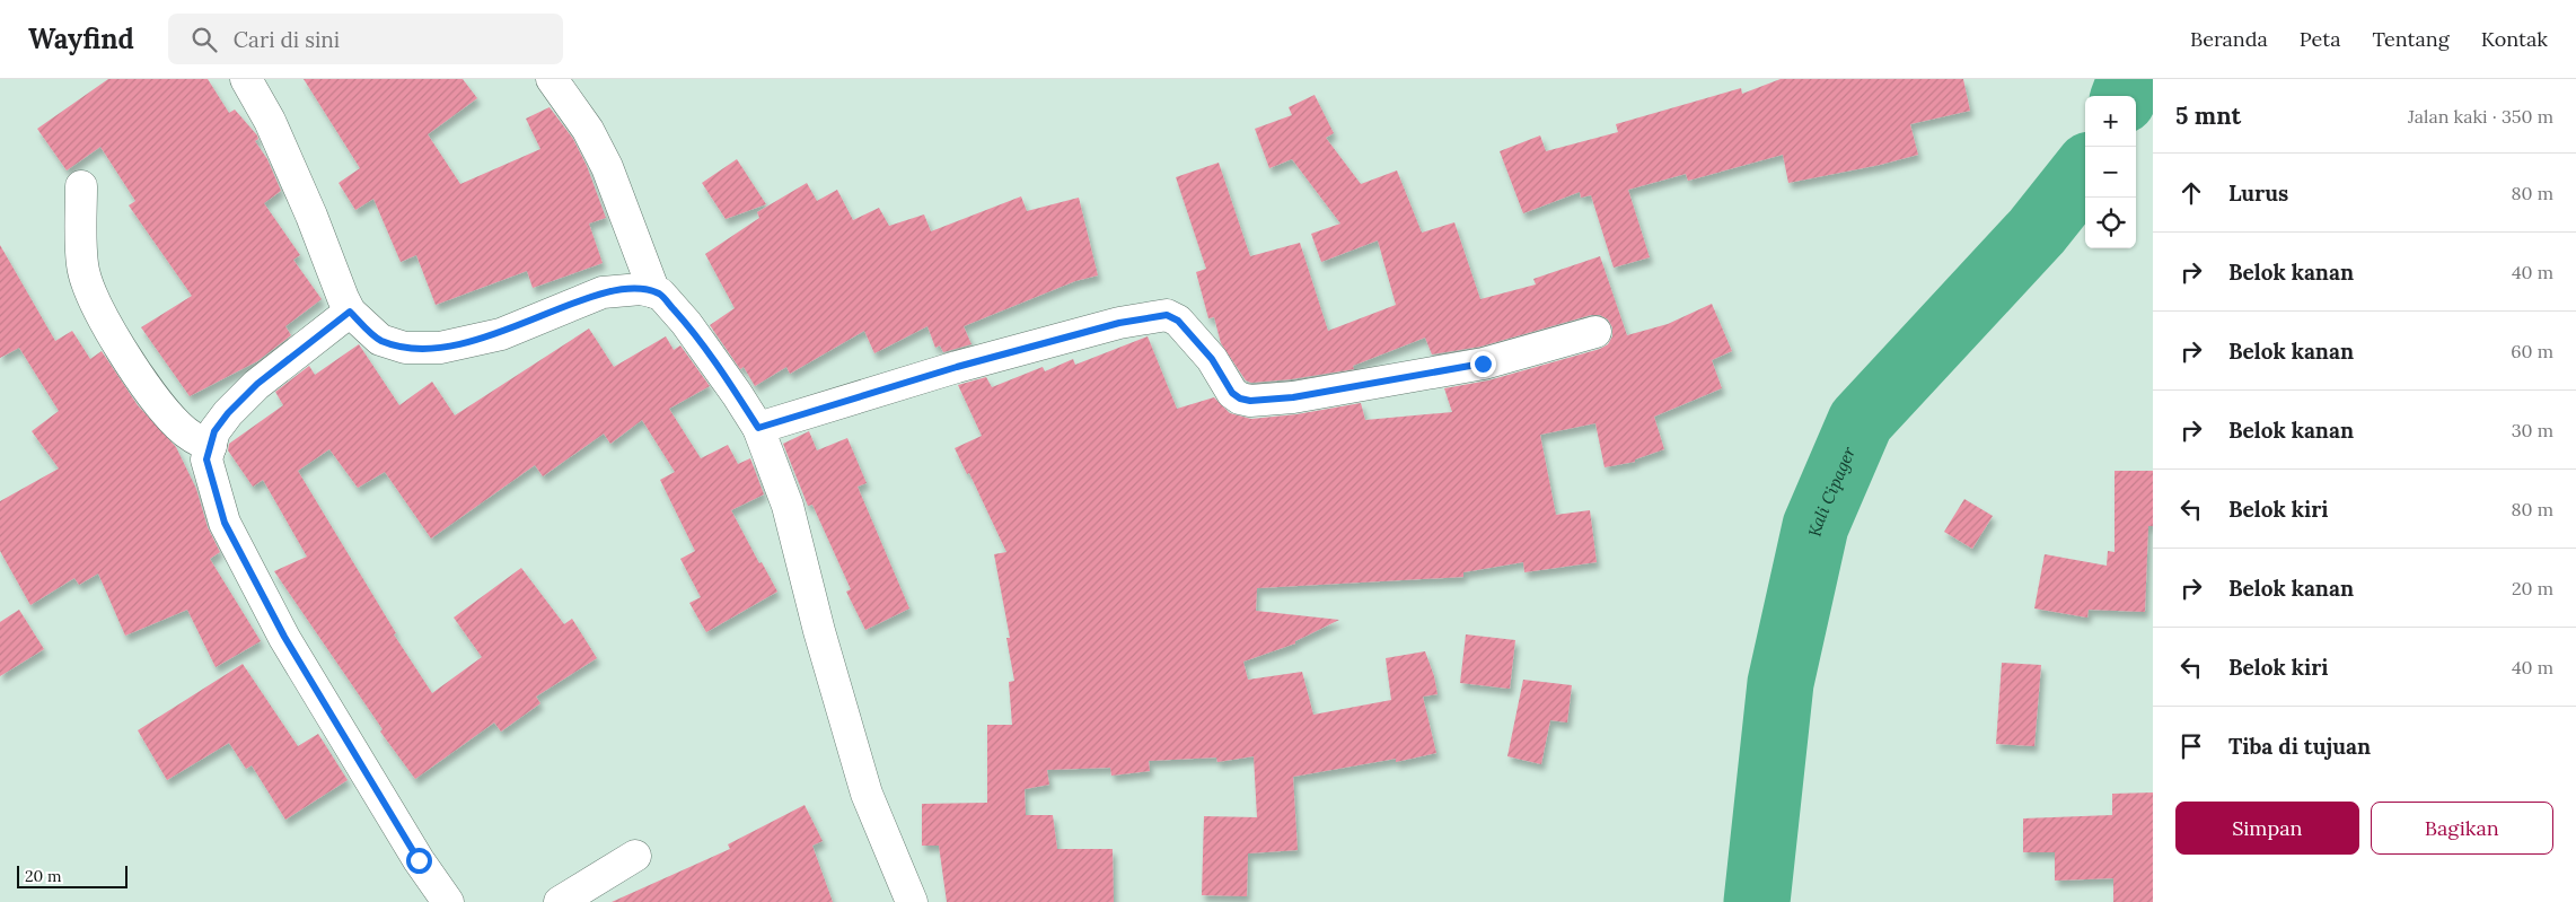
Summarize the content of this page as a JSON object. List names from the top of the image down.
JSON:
{
  "water": ["Kali Cipager"],
  "scale_bar": "20 m",
  "page": {
    "header": "Wayfind",
    "search": "Cari di sini",
    "nav": [
      "Beranda",
      "Peta",
      "Tentang",
      "Kontak"
    ],
    "heading": ["5 mnt", "Jalan kaki · 350 m"],
    "map_buttons": ["+", "−"],
    "list": [
      ["Lurus", "80 m"],
      ["Belok kanan", "40 m"],
      ["Belok kanan", "60 m"],
      ["Belok kanan", "30 m"],
      ["Belok kiri", "80 m"],
      ["Belok kanan", "20 m"],
      ["Belok kiri", "40 m"],
      "Tiba di tujuan"
    ],
    "buttons": ["Simpan", "Bagikan"],
    "scale": "20 m"
  }
}
